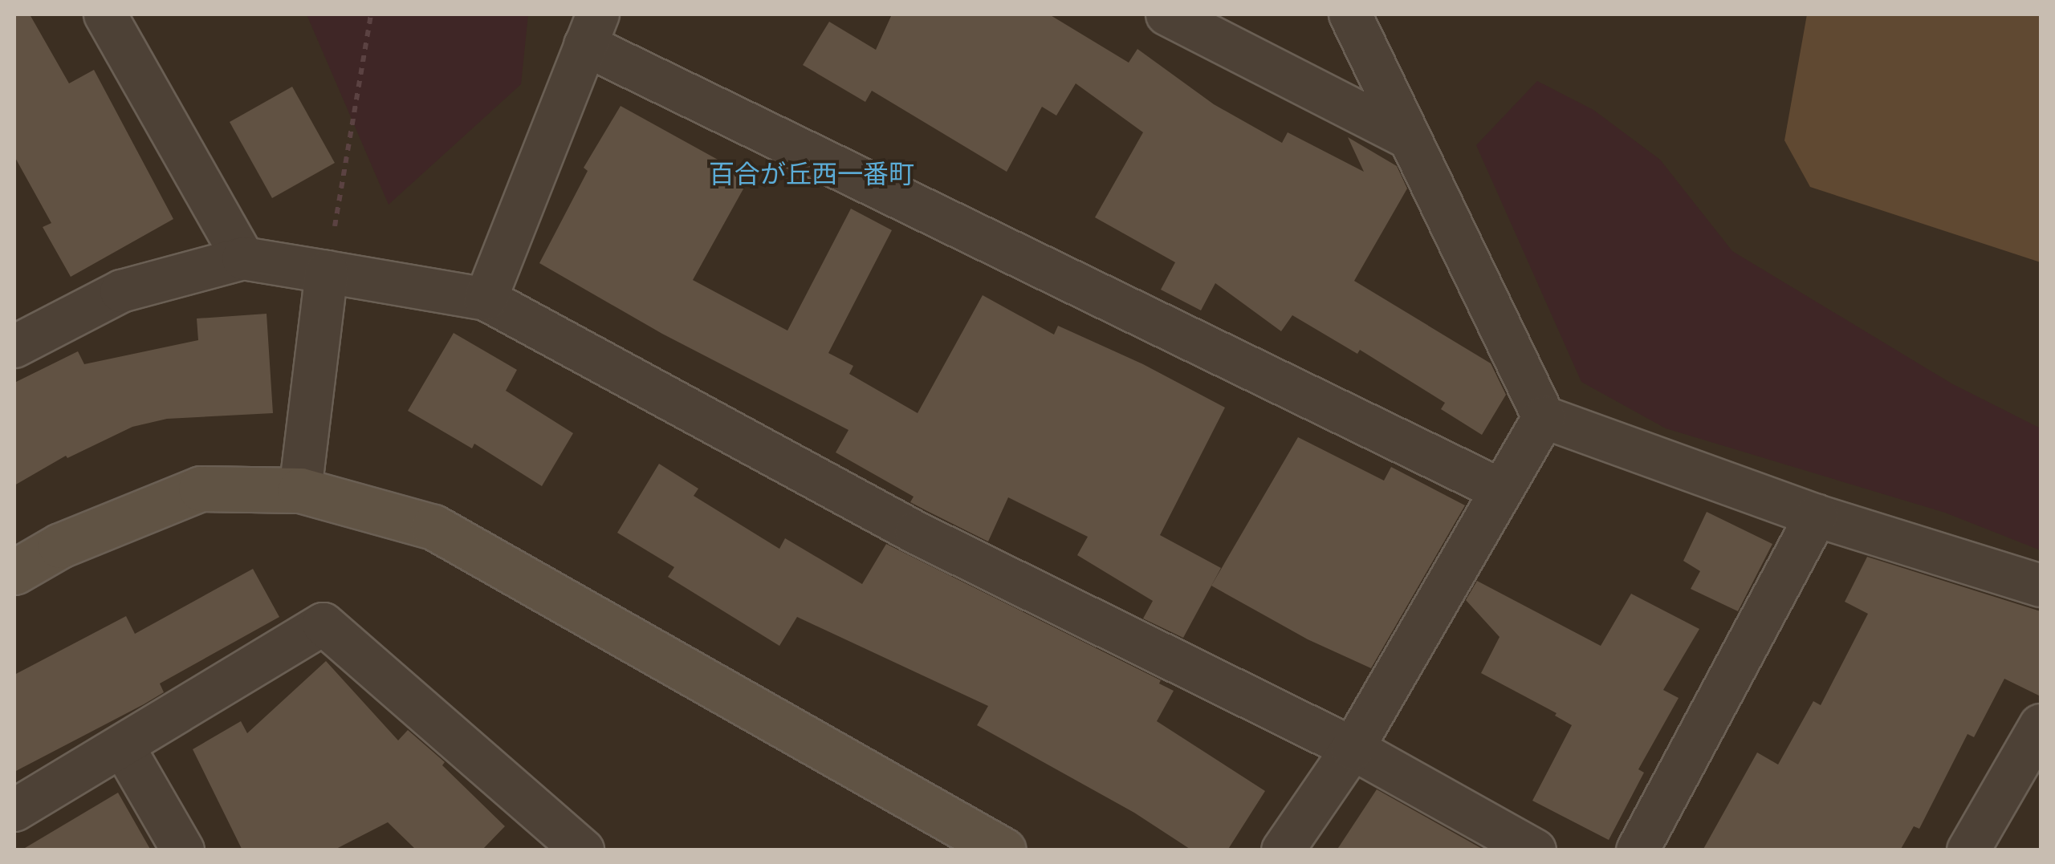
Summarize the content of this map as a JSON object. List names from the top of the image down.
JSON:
{
  "districts": ["百合が丘西一番町"]
}
